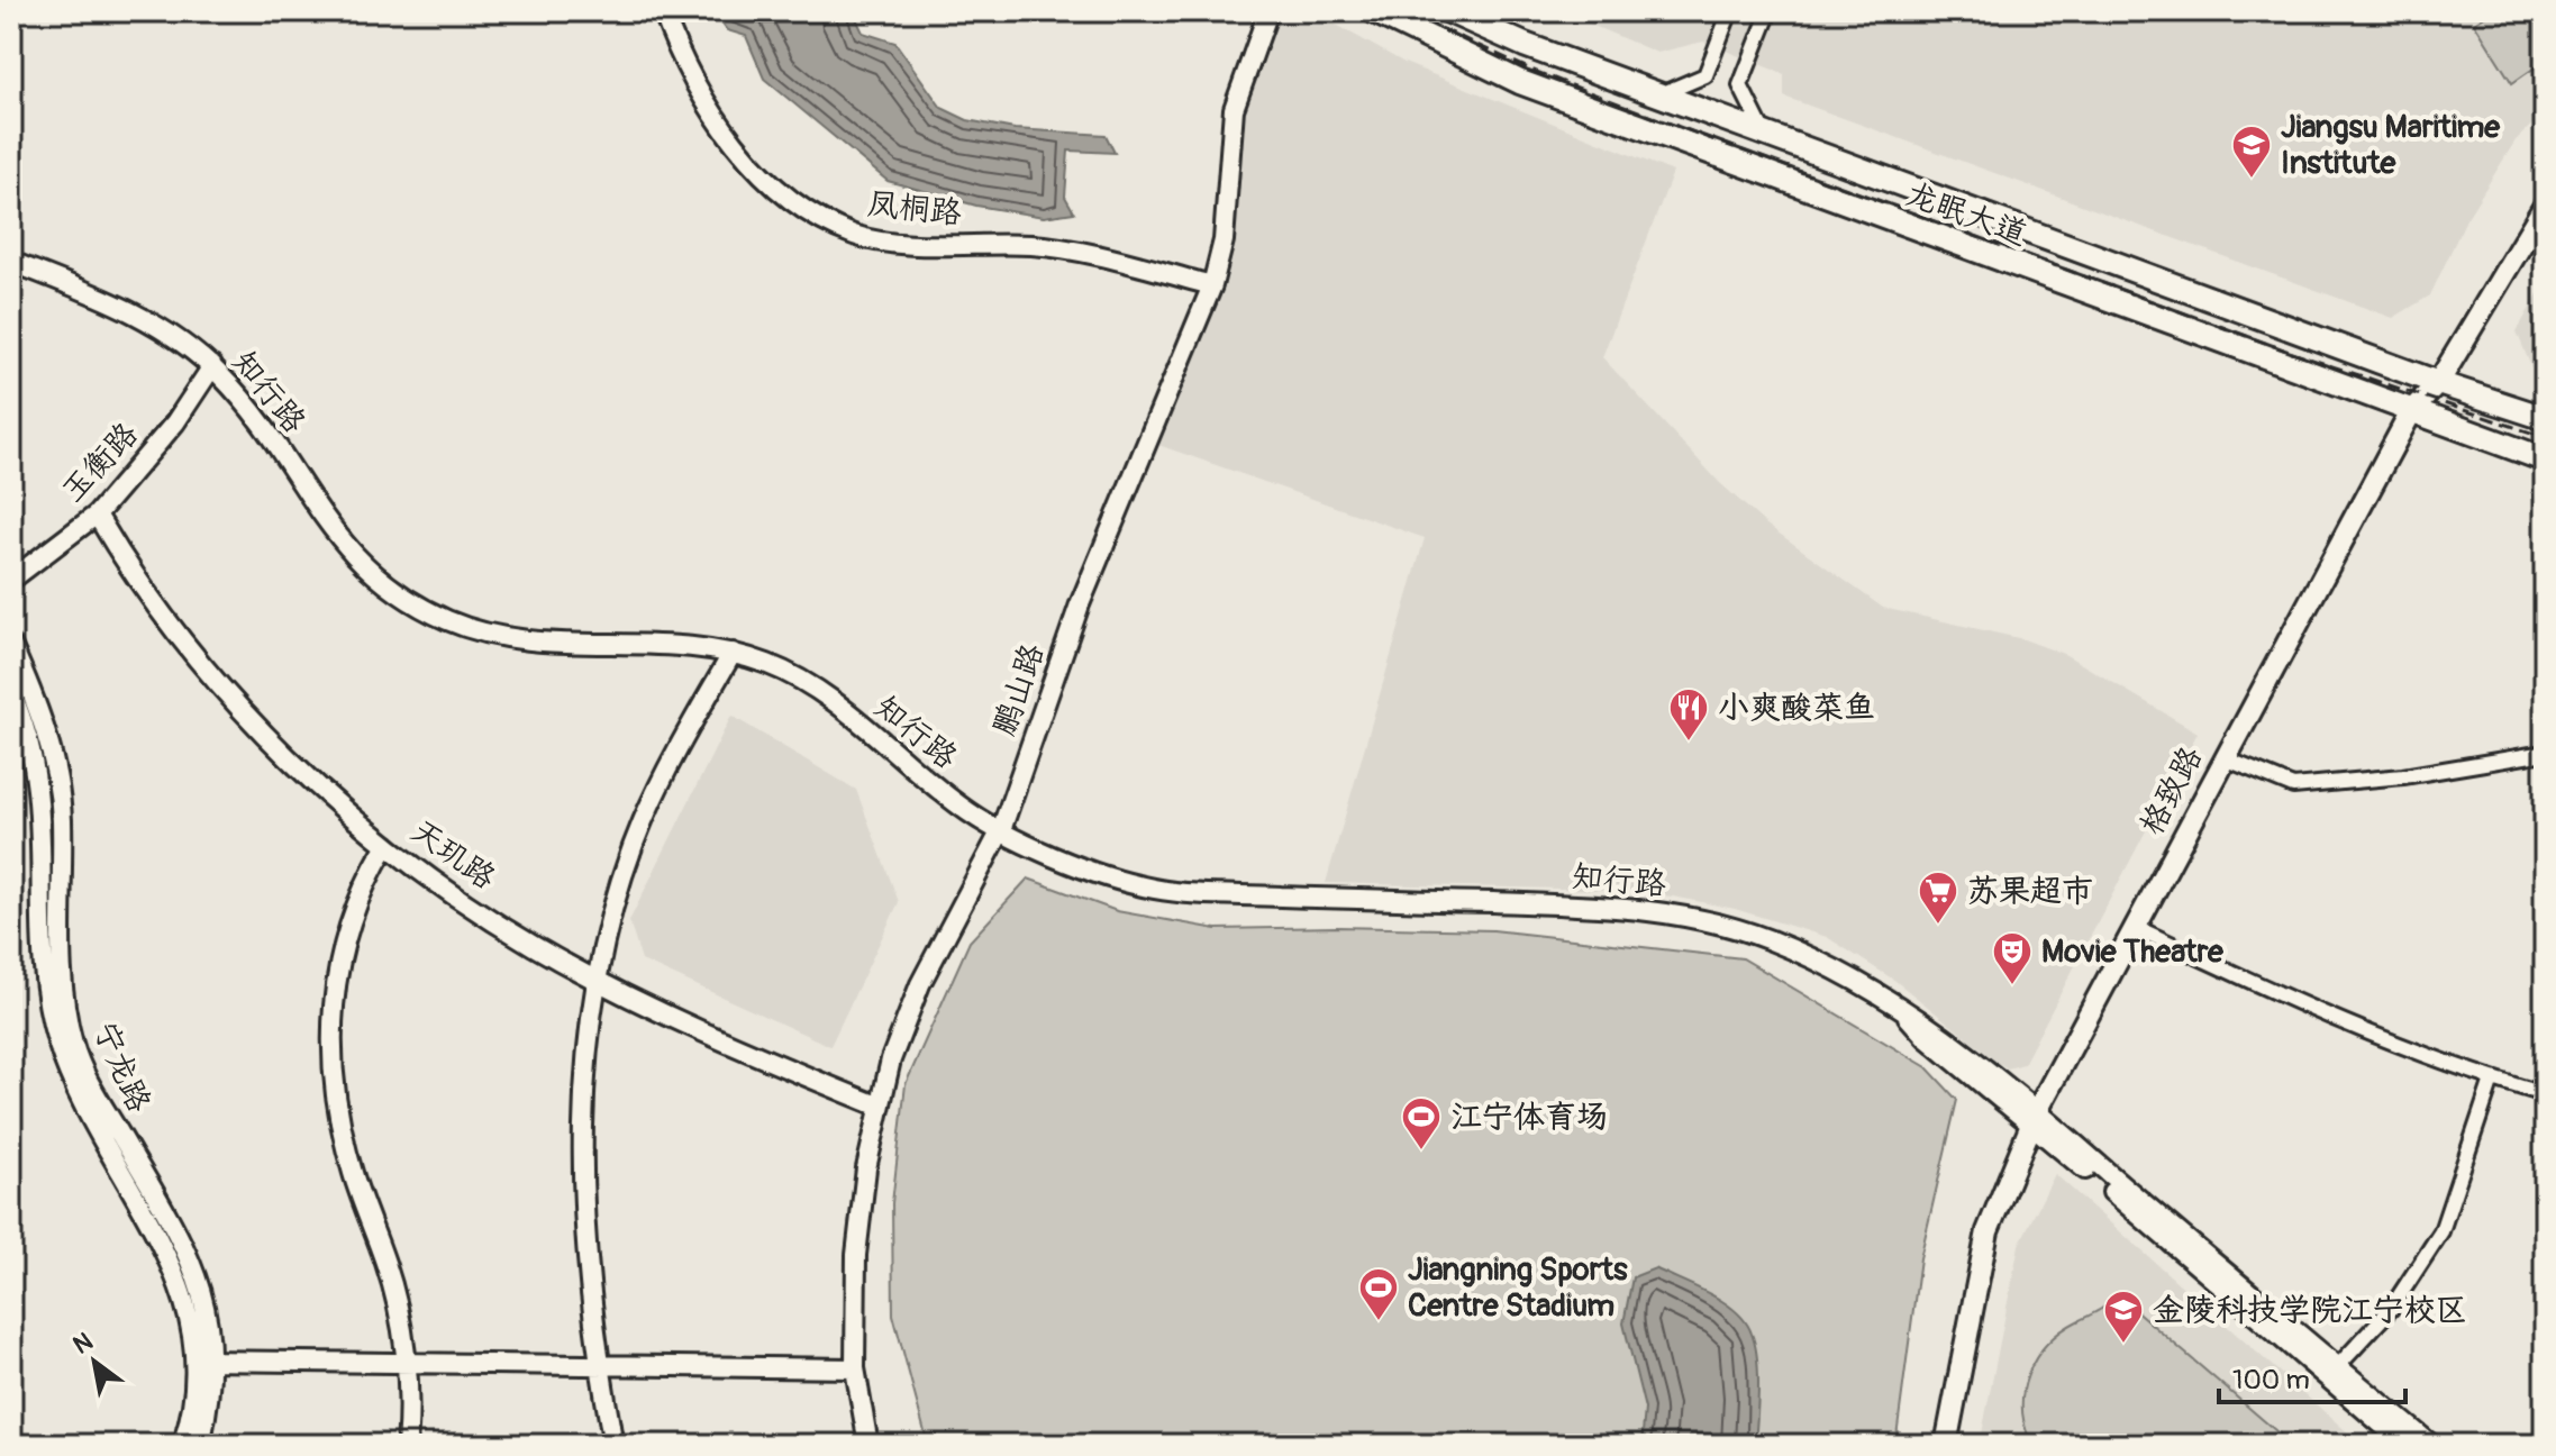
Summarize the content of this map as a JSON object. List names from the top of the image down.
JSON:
{
  "streets": {
    "main road": ["龙眠大道", "格致路"],
    "street": [
      "凤桐路",
      "知行路",
      "玉衡路",
      "鹏山路",
      "天玑路",
      "宁龙路"
    ]
  },
  "crossings": [
    ["凤桐路", "鹏山路"],
    ["龙眠大道", "格致路"],
    ["知行路", "玉衡路"],
    ["知行路", "鹏山路"],
    ["知行路", "格致路"],
    ["玉衡路", "天玑路"],
    ["鹏山路", "天玑路"]
  ],
  "places": {
    "school or university": ["Jiangsu Maritime Institute", "金陵科技学院江宁校区"],
    "restaurant": ["小爽酸菜鱼"],
    "supermarket": ["苏果超市"],
    "theatre": ["Movie Theatre"],
    "sports": ["江宁体育场", "Jiangning Sports Centre Stadium"]
  },
  "scale_bar": "100 m",
  "north": "top left"
}
